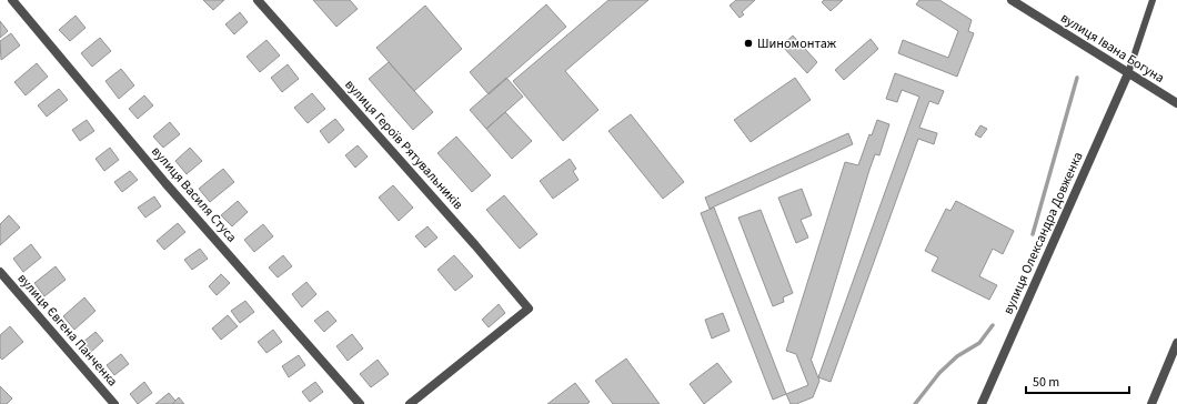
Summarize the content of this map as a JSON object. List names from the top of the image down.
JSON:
{
  "streets": {
    "street": [
      "вулиця Івана Богуна",
      "вулиця Героїв Рятувальників",
      "вулиця Василя Стуса",
      "вулиця Олександра Довженка",
      "вулиця Євгена Панченка"
    ]
  },
  "crossings": [
    ["вулиця Івана Богуна", "вулиця Олександра Довженка"]
  ],
  "places": ["Шиномонтаж"],
  "scale_bar": "50 m"
}
